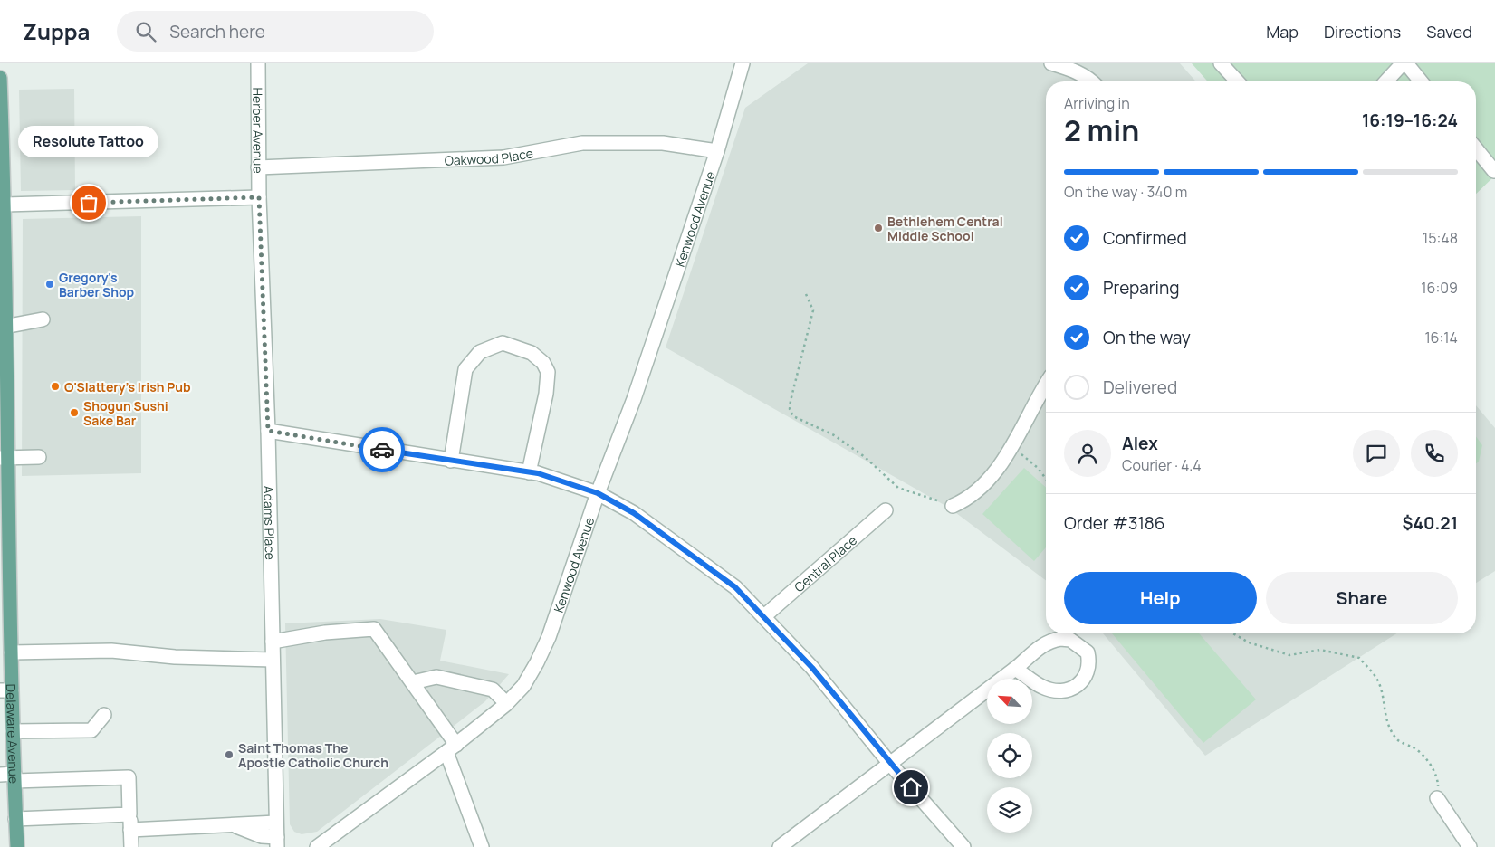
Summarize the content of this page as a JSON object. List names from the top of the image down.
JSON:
{
  "streets": {
    "main road": ["Delaware Avenue"],
    "street": [
      "Herber Avenue",
      "Oakwood Place",
      "Kenwood Avenue",
      "Adams Place",
      "Central Place"
    ]
  },
  "crossings": [
    ["Herber Avenue", "Oakwood Place"],
    ["Herber Avenue", "Adams Place"],
    ["Oakwood Place", "Kenwood Avenue"]
  ],
  "places": [
    "Resolute Tattoo",
    "Bethlehem Central Middle School",
    "Gregory's Barber Shop",
    "O'Slattery's Irish Pub",
    "Shogun Sushi Sake Bar",
    "Saint Thomas The Apostle Catholic Church"
  ],
  "north": "top left",
  "page": {
    "header": "Zuppa",
    "search": "Search here",
    "nav": ["Map", "Directions", "Saved"],
    "heading": ["2 min", "Arriving in", "16:19–16:24"],
    "panel": [
      "Alex",
      "Courier · 4.4",
      "Order #3186",
      "$40.21"
    ],
    "bubble": "Resolute Tattoo",
    "bar": "On the way · 340 m",
    "list": [
      ["Confirmed", "15:48"],
      ["Preparing", "16:09"],
      ["On the way", "16:14"],
      "Delivered"
    ],
    "buttons": ["Help", "Share"]
  }
}
